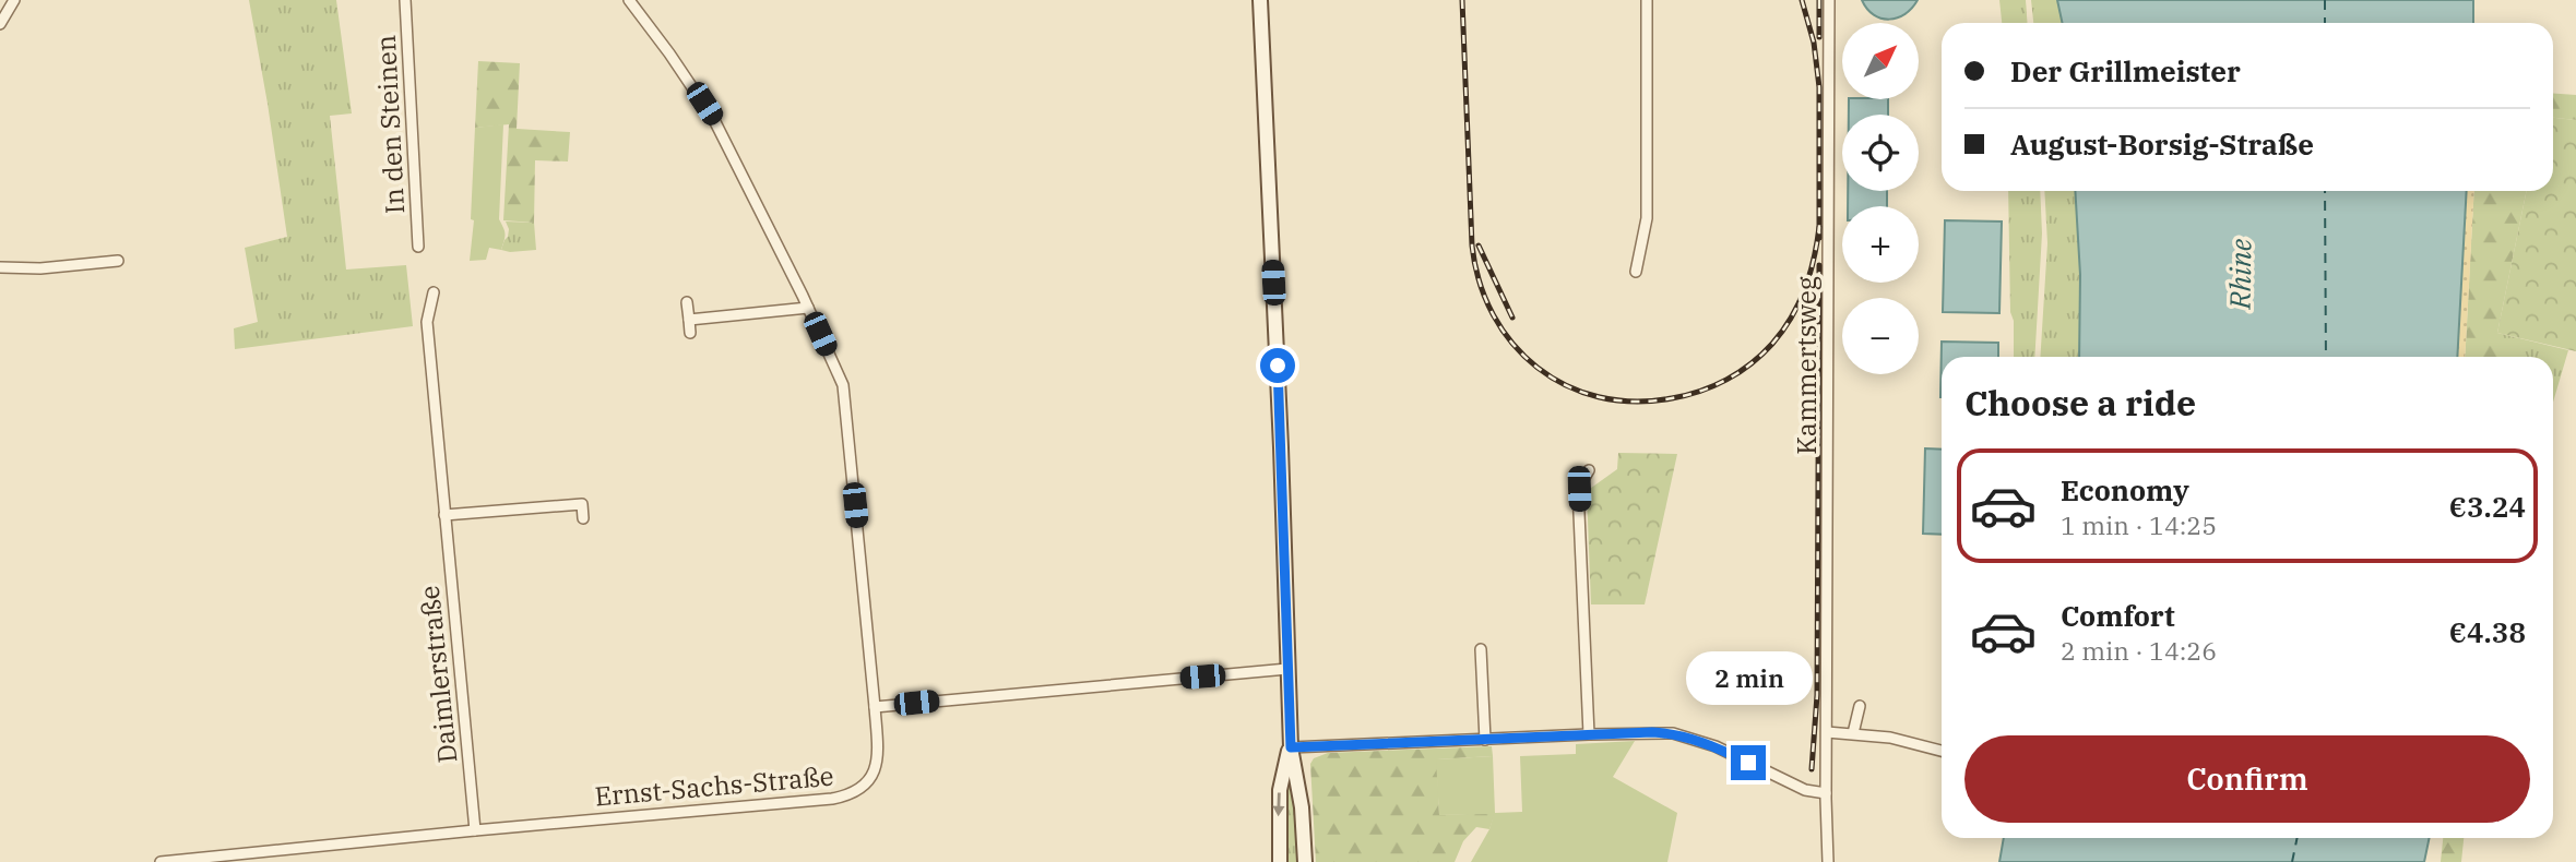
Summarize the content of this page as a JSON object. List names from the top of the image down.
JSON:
{
  "streets": {
    "street": [
      "In den Steinen",
      "Kammertsweg",
      "Daimlerstraße",
      "Ernst-Sachs-Straße"
    ]
  },
  "crossings": [
    ["Daimlerstraße", "Ernst-Sachs-Straße"]
  ],
  "water": ["Rhine"],
  "north": "top right",
  "page": {
    "map_buttons": ["+", "−"],
    "banner": ["Der Grillmeister", "August-Borsig-Straße"],
    "heading": "Choose a ride",
    "list": [
      {
        "name": "Economy",
        "note": "1 min · 14:25",
        "value": "€3.24"
      },
      {
        "name": "Comfort",
        "note": "2 min · 14:26",
        "value": "€4.38"
      }
    ],
    "bubble": "2 min",
    "buttons": "Confirm"
  }
}
